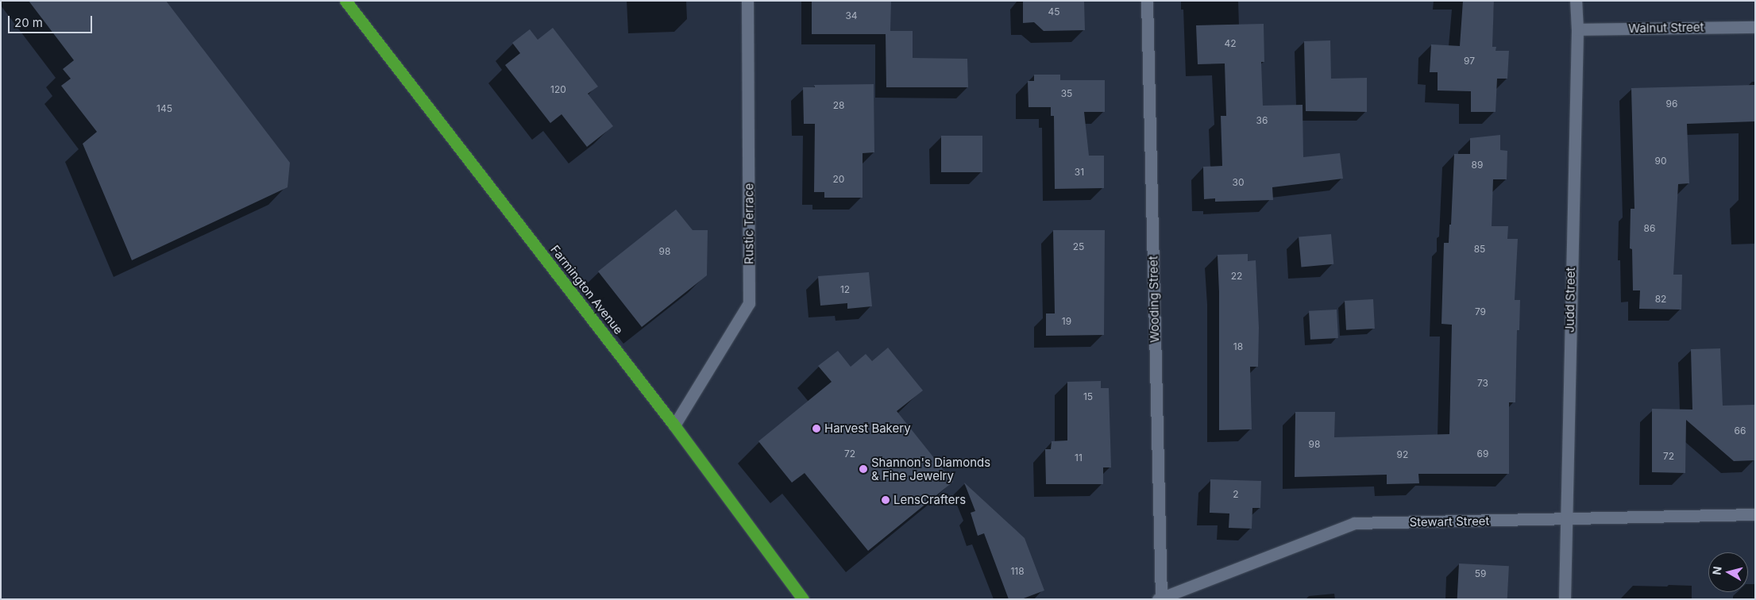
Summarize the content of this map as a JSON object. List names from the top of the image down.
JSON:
{
  "streets": {
    "highway": ["Farmington Avenue"],
    "street": [
      "Walnut Street",
      "Rustic Terrace",
      "Wooding Street",
      "Judd Street",
      "Stewart Street"
    ]
  },
  "crossings": [
    ["Walnut Street", "Judd Street"],
    ["Rustic Terrace", "Farmington Avenue"],
    ["Wooding Street", "Stewart Street"],
    ["Judd Street", "Stewart Street"]
  ],
  "places": ["Harvest Bakery", "Shannon's Diamonds & Fine Jewelry", "LensCrafters"],
  "house_numbers": [
    "45",
    "34",
    "42",
    "97",
    "120",
    "35",
    "96",
    "28",
    "145",
    "36",
    "90",
    "89",
    "31",
    "20",
    "30",
    "86",
    "25",
    "85",
    "98",
    "22",
    "12",
    "82",
    "79",
    "19",
    "18",
    "73",
    "15",
    "66",
    "98",
    "72",
    "69",
    "92",
    "72",
    "11",
    "2",
    "118",
    "59"
  ],
  "scale_bar": "20 m",
  "north": "left"
}
